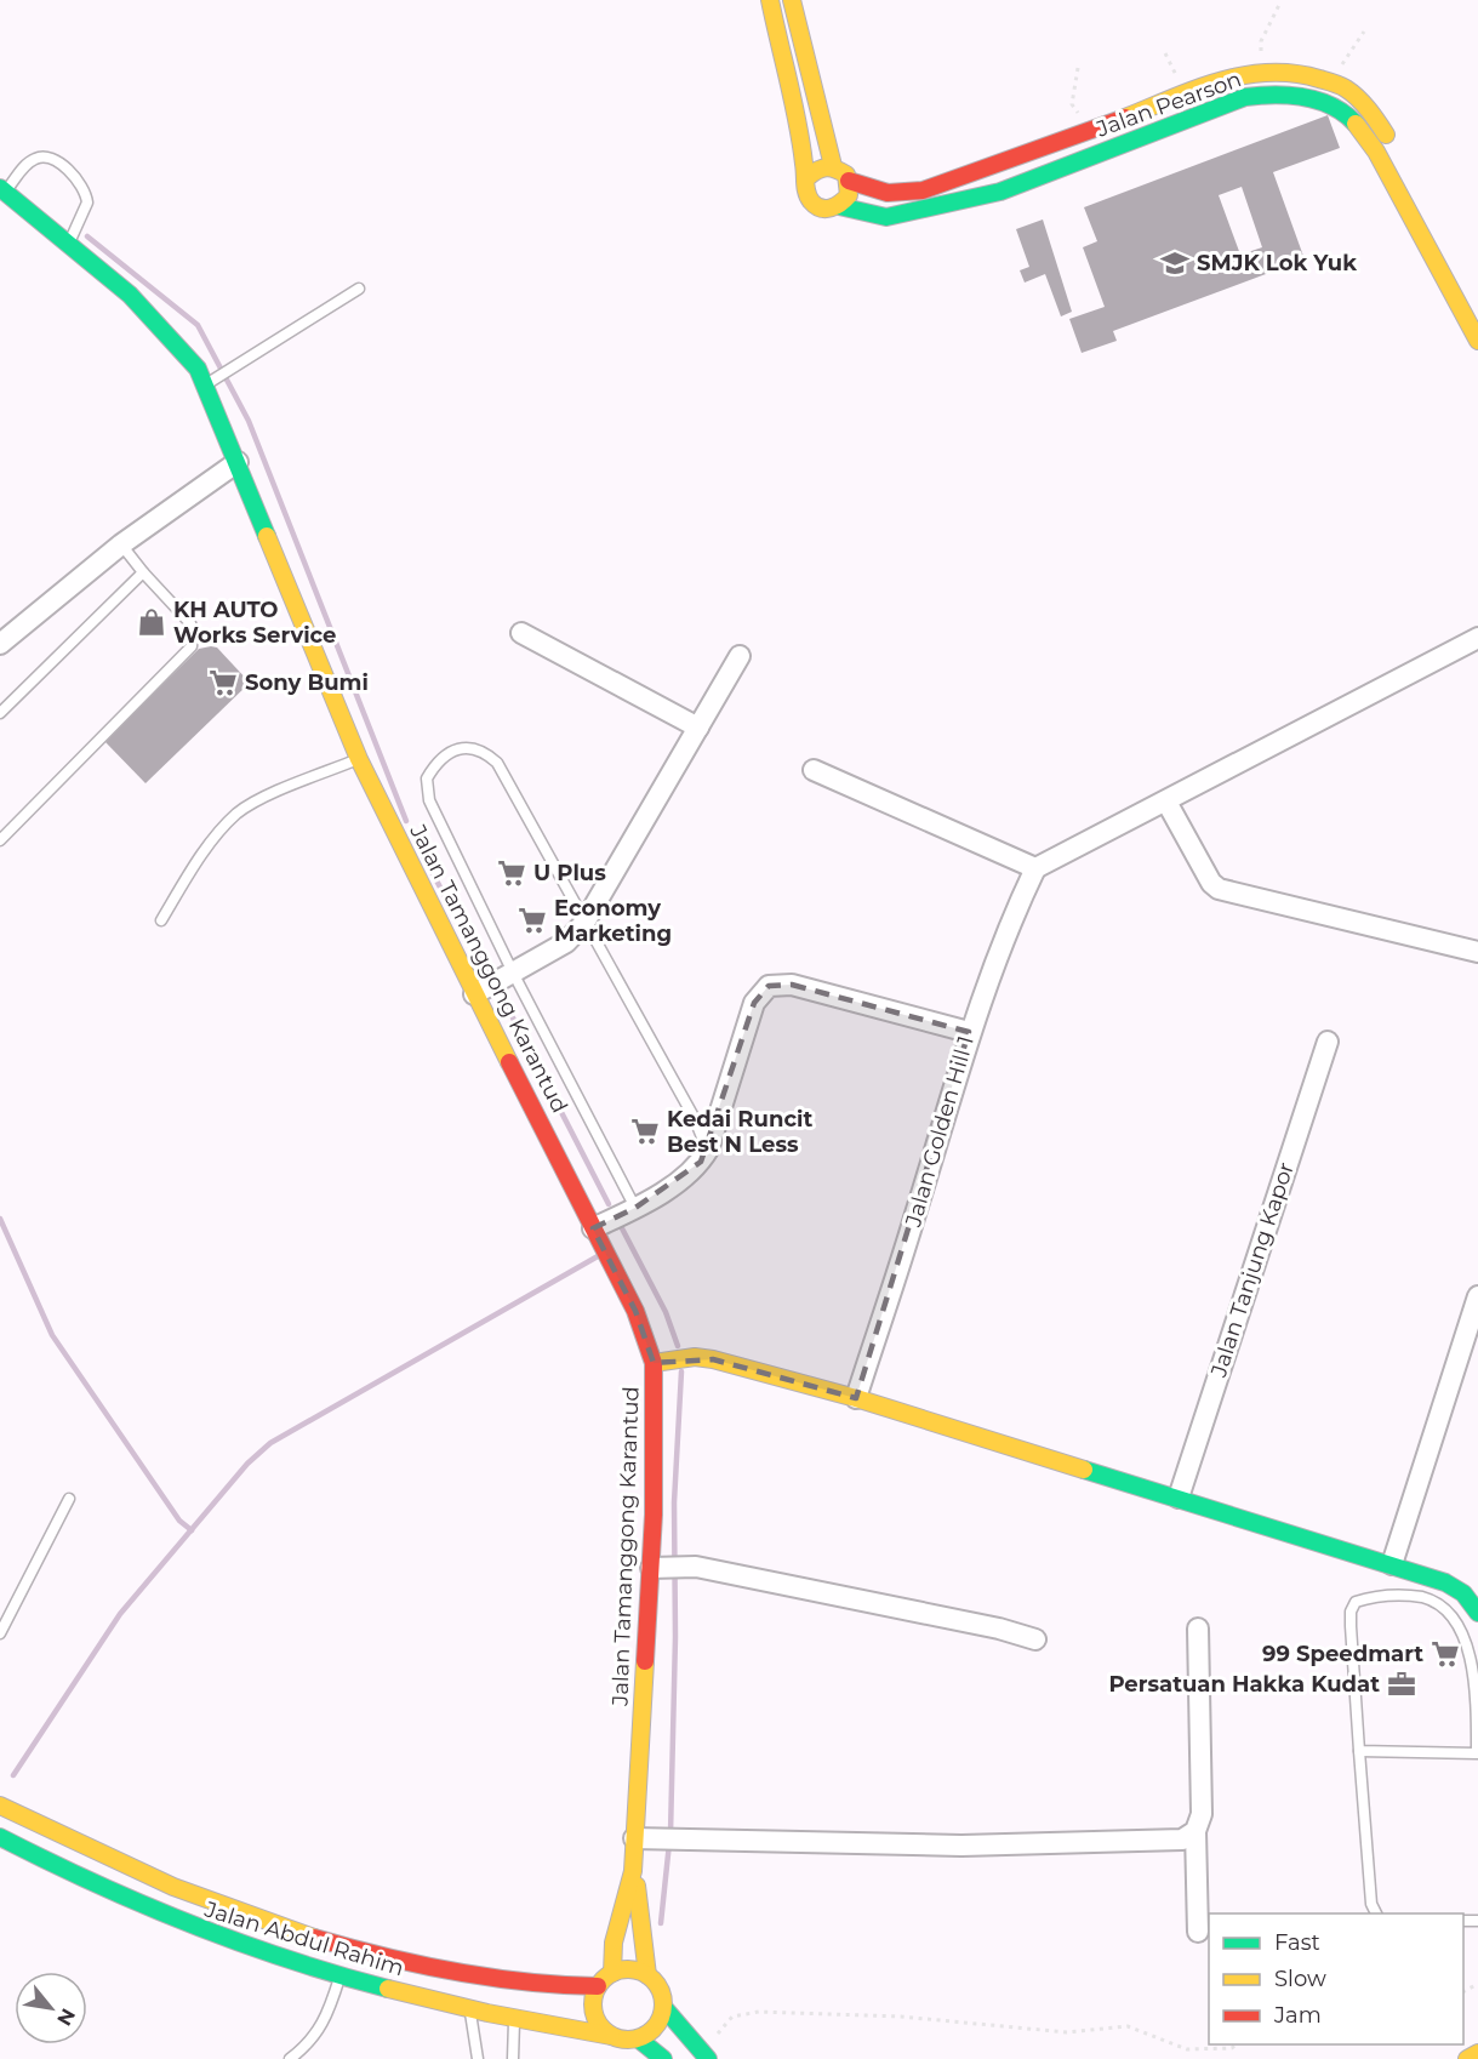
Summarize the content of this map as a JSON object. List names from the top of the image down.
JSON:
{
  "streets": {
    "main road": ["Jalan Pearson", "Jalan Tamanggong Karantud", "Jalan Abdul Rahim"],
    "street": ["Jalan Golden Hill 1", "Jalan Tanjung Kapor"]
  },
  "crossings": [
    ["Jalan Tamanggong Karantud", "Jalan Abdul Rahim"]
  ],
  "places": {
    "school or university": ["SMJK Lok Yuk"],
    "shop": ["KH AUTO Works Service"],
    "supermarket": [
      "Sony Bumi",
      "U Plus",
      "Economy Marketing",
      "Kedai Runcit Best N Less",
      "99 Speedmart"
    ],
    "office": ["Persatuan Hakka Kudat"]
  },
  "legend": ["Fast", "Slow", "Jam"],
  "north": "bottom right"
}
